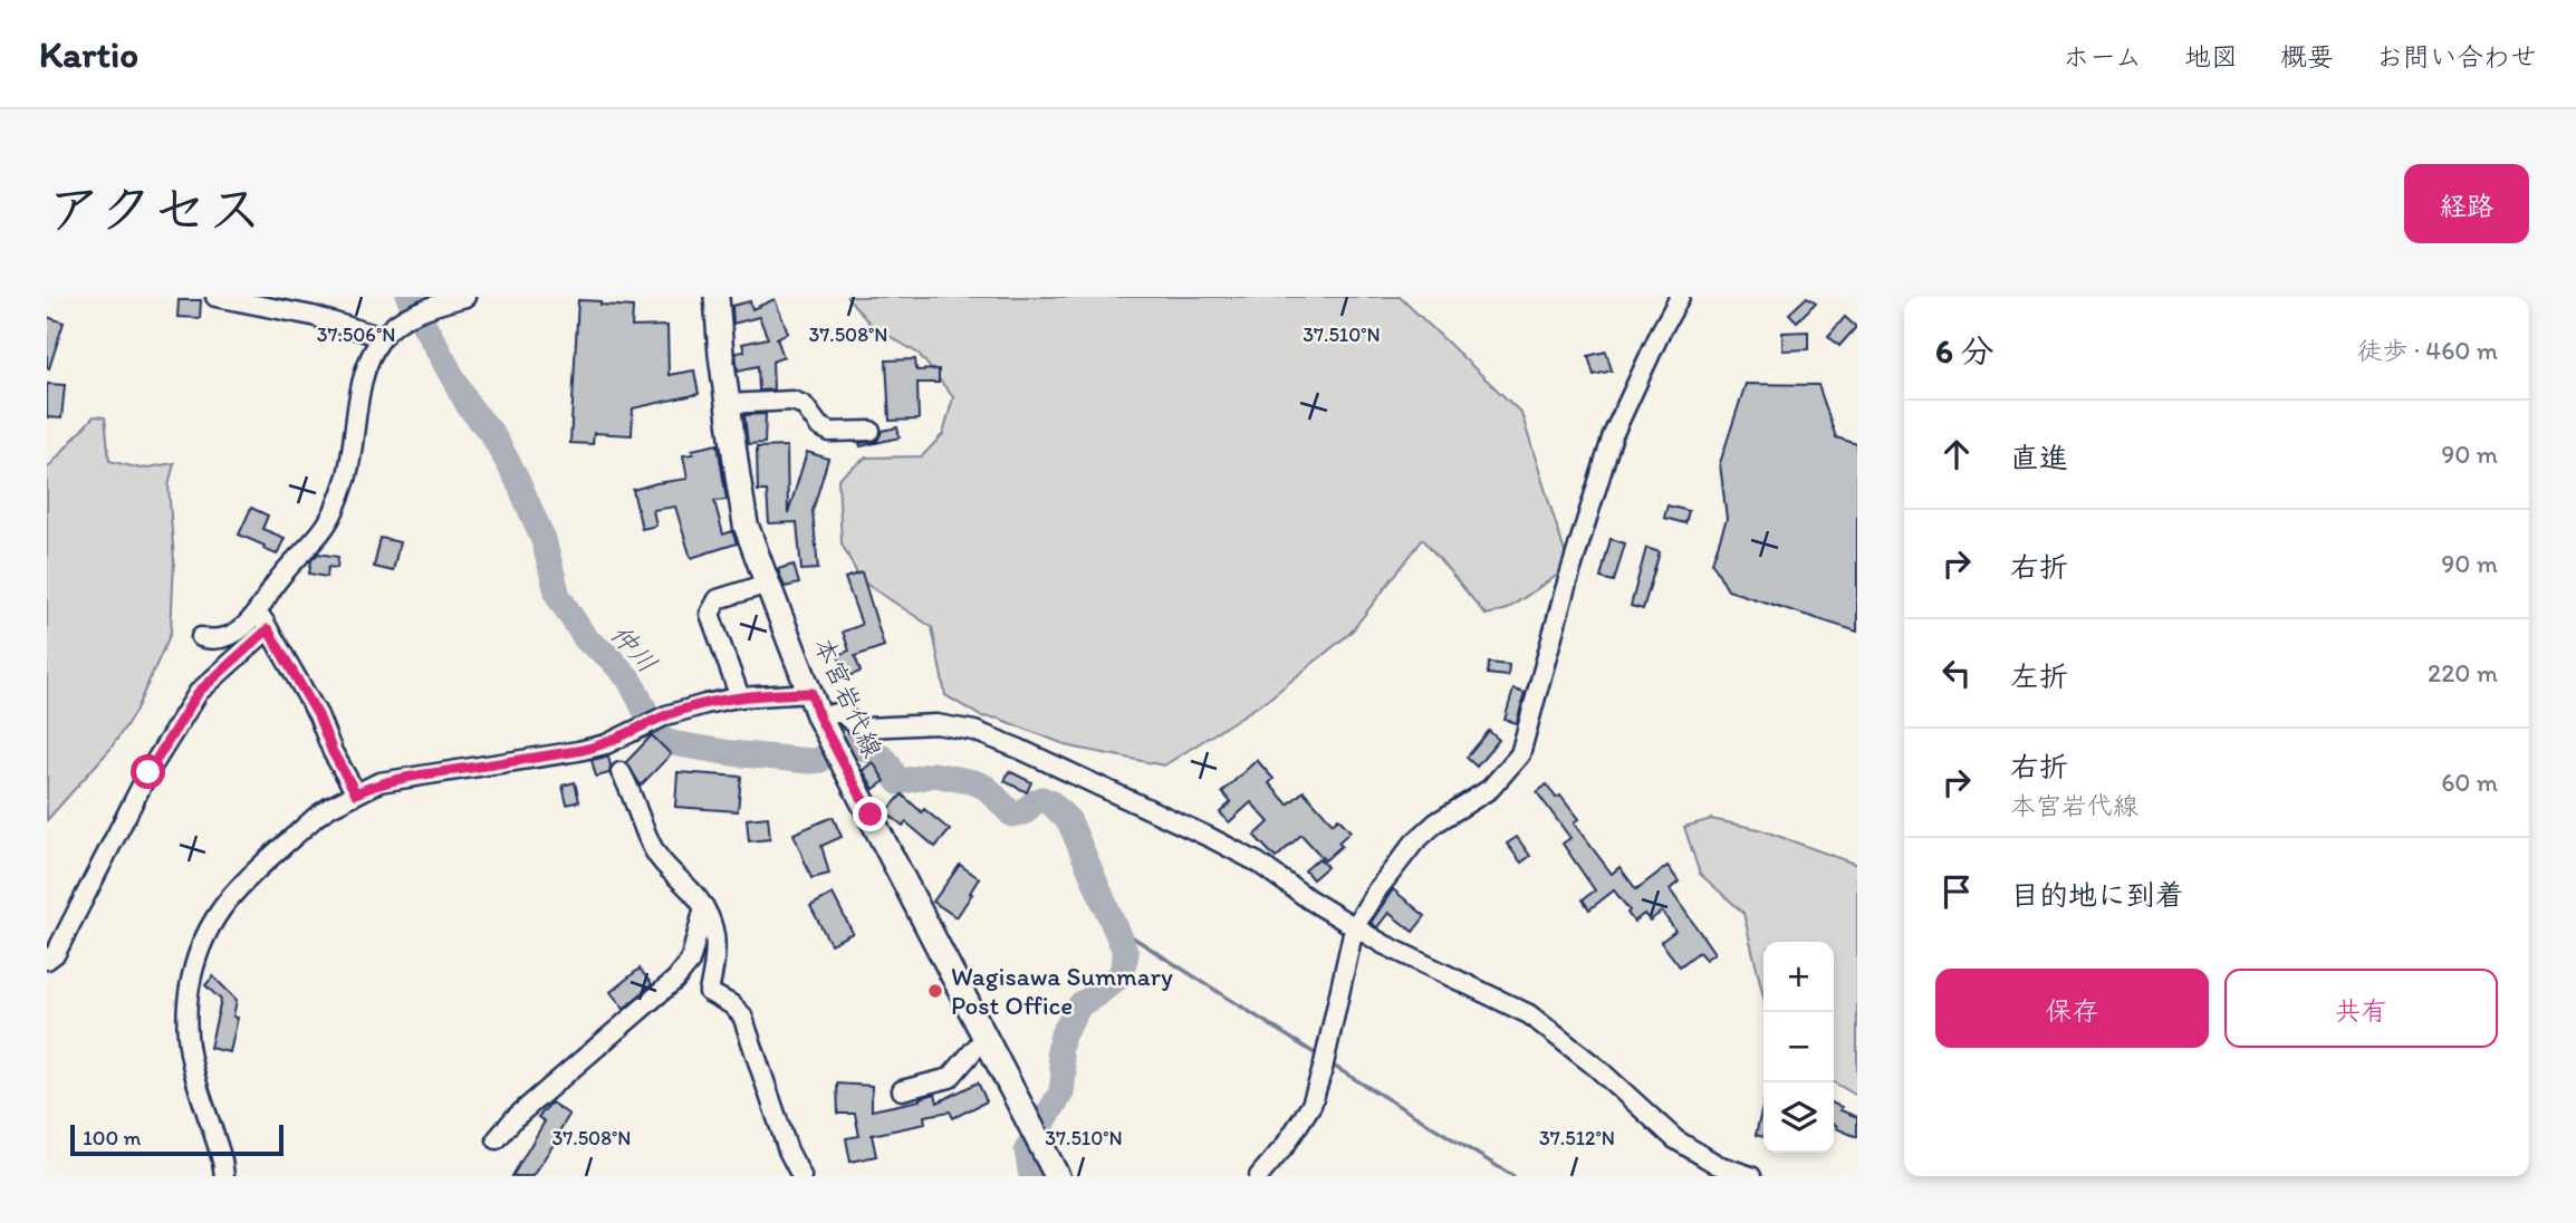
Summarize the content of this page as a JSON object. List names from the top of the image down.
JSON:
{
  "streets": {
    "main road": ["本宮岩代線"]
  },
  "water": ["仲川"],
  "places": ["Wagisawa Summary Post Office"],
  "scale_bar": "100 m",
  "page": {
    "header": "Kartio",
    "nav": [
      "ホーム",
      "地図",
      "概要",
      "お問い合わせ"
    ],
    "title": "アクセス",
    "buttons": [
      "経路",
      ["保存", "共有"]
    ],
    "heading": ["6 分", "徒歩 · 460 m"],
    "list": [
      ["直進", "90 m"],
      ["右折", "90 m"],
      ["左折", "220 m"],
      ["右折", "本宮岩代線", "60 m"],
      "目的地に到着"
    ],
    "map_buttons": ["+", "−"],
    "scale": "100 m"
  },
  "coordinates": [
    "37.506°N",
    "37.508°N",
    "37.510°N",
    "37.512°N"
  ]
}
